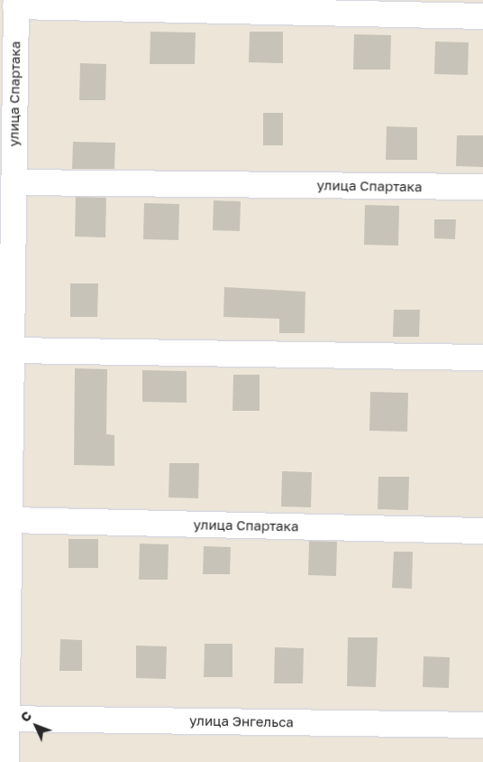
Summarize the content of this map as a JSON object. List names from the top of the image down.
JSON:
{
  "streets": {
    "street": ["улица Спартака", "улица Энгельса"]
  },
  "crossings": [
    ["улица Спартака", "улица Энгельса"]
  ],
  "north": "top left"
}
